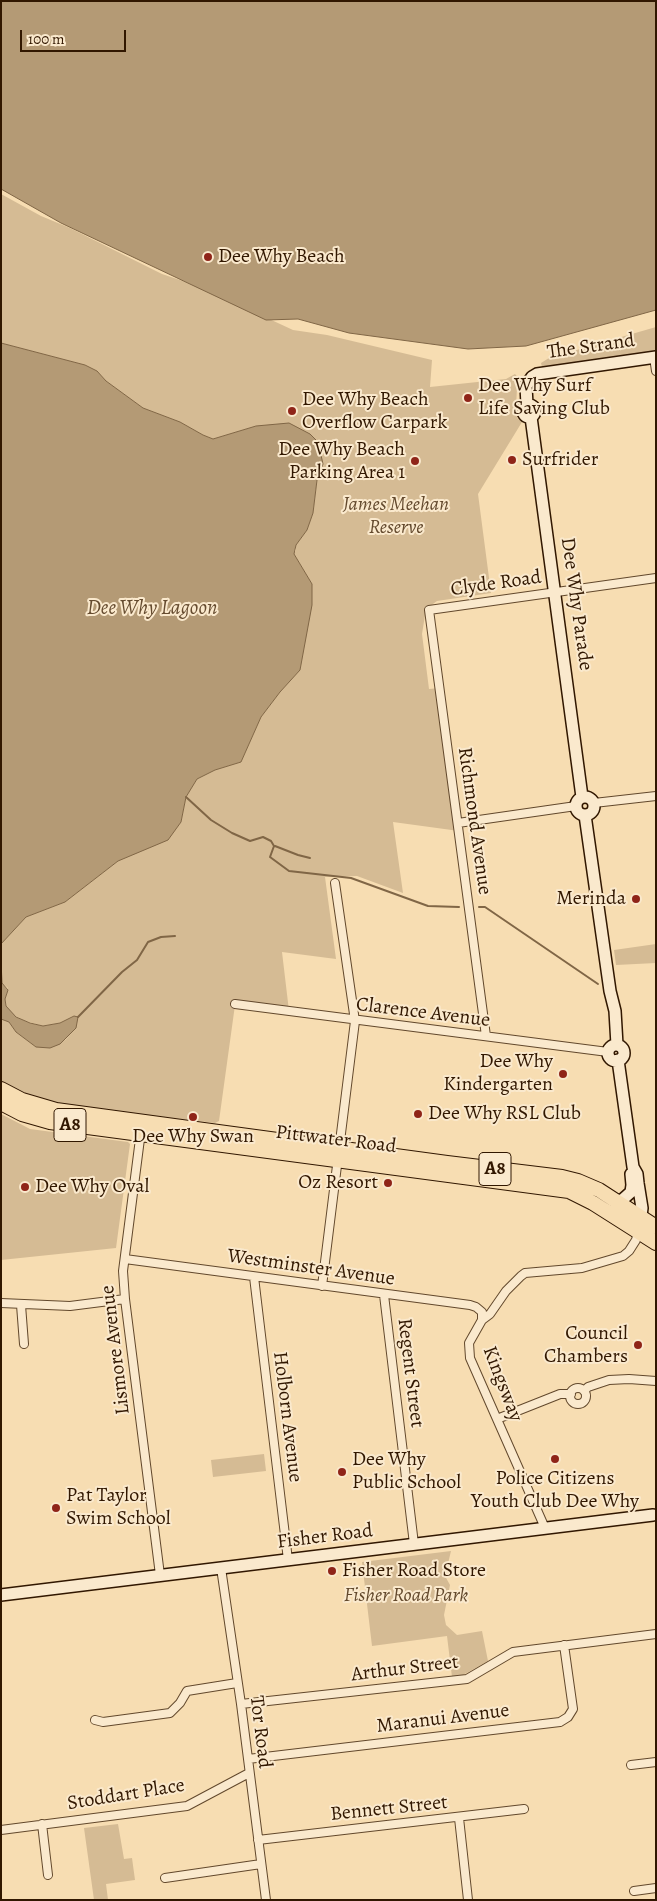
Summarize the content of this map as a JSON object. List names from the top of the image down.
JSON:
{
  "streets": {
    "highway": ["A8", "Pittwater Road"],
    "main road": ["The Strand", "Dee Why Parade", "Fisher Road"],
    "street": [
      "Clyde Road",
      "Richmond Avenue",
      "Clarence Avenue",
      "Westminster Avenue",
      "Lismore Avenue",
      "Regent Street",
      "Kingsway",
      "Holborn Avenue",
      "Arthur Street",
      "Maranui Avenue",
      "Tor Road",
      "Stoddart Place",
      "Bennett Street"
    ]
  },
  "crossings": [
    ["The Strand", "Dee Why Parade"],
    ["Clyde Road", "Dee Why Parade"],
    ["Clyde Road", "Richmond Avenue"],
    ["Richmond Avenue", "Clarence Avenue"],
    ["Pittwater Road", "Lismore Avenue"],
    ["Pittwater Road", "Kingsway"],
    ["Westminster Avenue", "Lismore Avenue"],
    ["Westminster Avenue", "Regent Street"],
    ["Westminster Avenue", "Kingsway"],
    ["Westminster Avenue", "Holborn Avenue"],
    ["Lismore Avenue", "Fisher Road"],
    ["Regent Street", "Fisher Road"],
    ["Kingsway", "Fisher Road"],
    ["Holborn Avenue", "Fisher Road"],
    ["Fisher Road", "Tor Road"],
    ["Arthur Street", "Maranui Avenue"],
    ["Arthur Street", "Tor Road"],
    ["Maranui Avenue", "Tor Road"],
    ["Tor Road", "Stoddart Place"],
    ["Tor Road", "Bennett Street"]
  ],
  "water": ["Dee Why Lagoon"],
  "parks": ["James Meehan Reserve", "Fisher Road Park"],
  "places": [
    "Dee Why Beach",
    "Dee Why Surf Life Saving Club",
    "Dee Why Beach Overflow Carpark",
    "Surfrider",
    "Dee Why Beach Parking Area 1",
    "Merinda",
    "Dee Why Kindergarten",
    "Dee Why RSL Club",
    "Dee Why Swan",
    "Oz Resort",
    "Dee Why Oval",
    "Council Chambers",
    "Police Citizens Youth Club Dee Why",
    "Dee Why Public School",
    "Pat Taylor Swim School",
    "Fisher Road Store"
  ],
  "scale_bar": "100 m"
}
